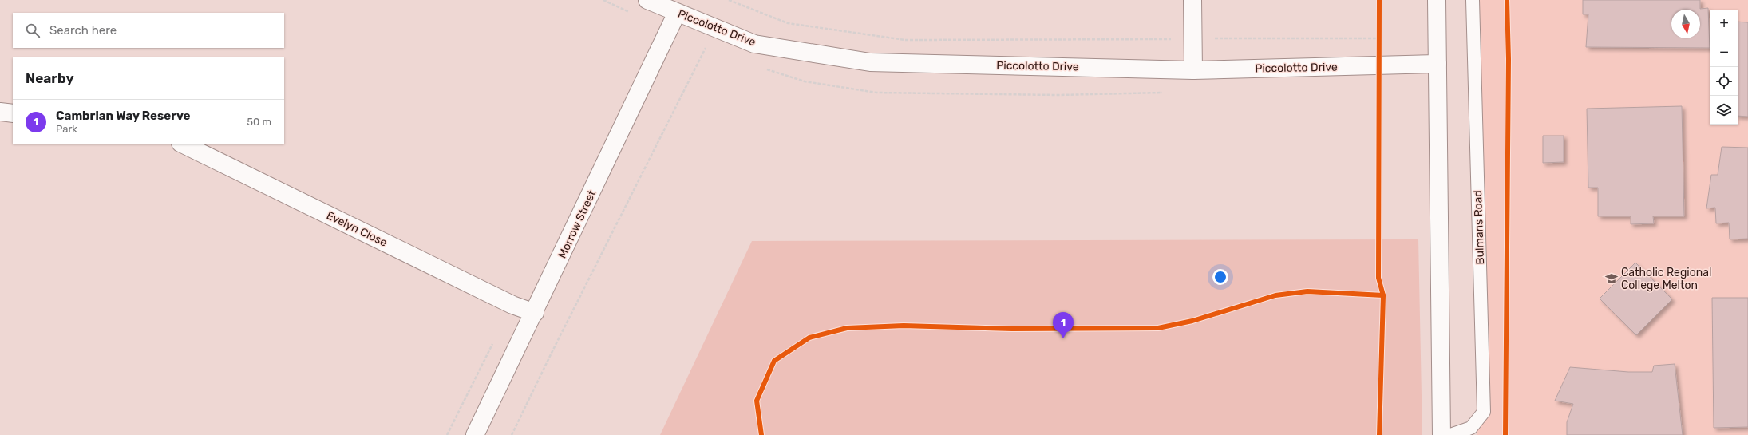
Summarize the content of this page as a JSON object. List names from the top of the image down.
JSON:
{
  "streets": {
    "street": ["Piccolotto Drive", "Morrow Street", "Evelyn Close"],
    "lane": ["Bulmans Road"]
  },
  "crossings": [
    ["Piccolotto Drive", "Morrow Street"],
    ["Morrow Street", "Evelyn Close"]
  ],
  "places": {
    "school or university": ["Catholic Regional College Melton"]
  },
  "north": "bottom",
  "page": {
    "map_buttons": ["+", "−"],
    "search": "Search here",
    "heading": "Nearby",
    "list": [
      {
        "mark": "1",
        "name": "Cambrian Way Reserve",
        "note": "Park",
        "value": "50 m"
      }
    ],
    "pins": "1"
  }
}
